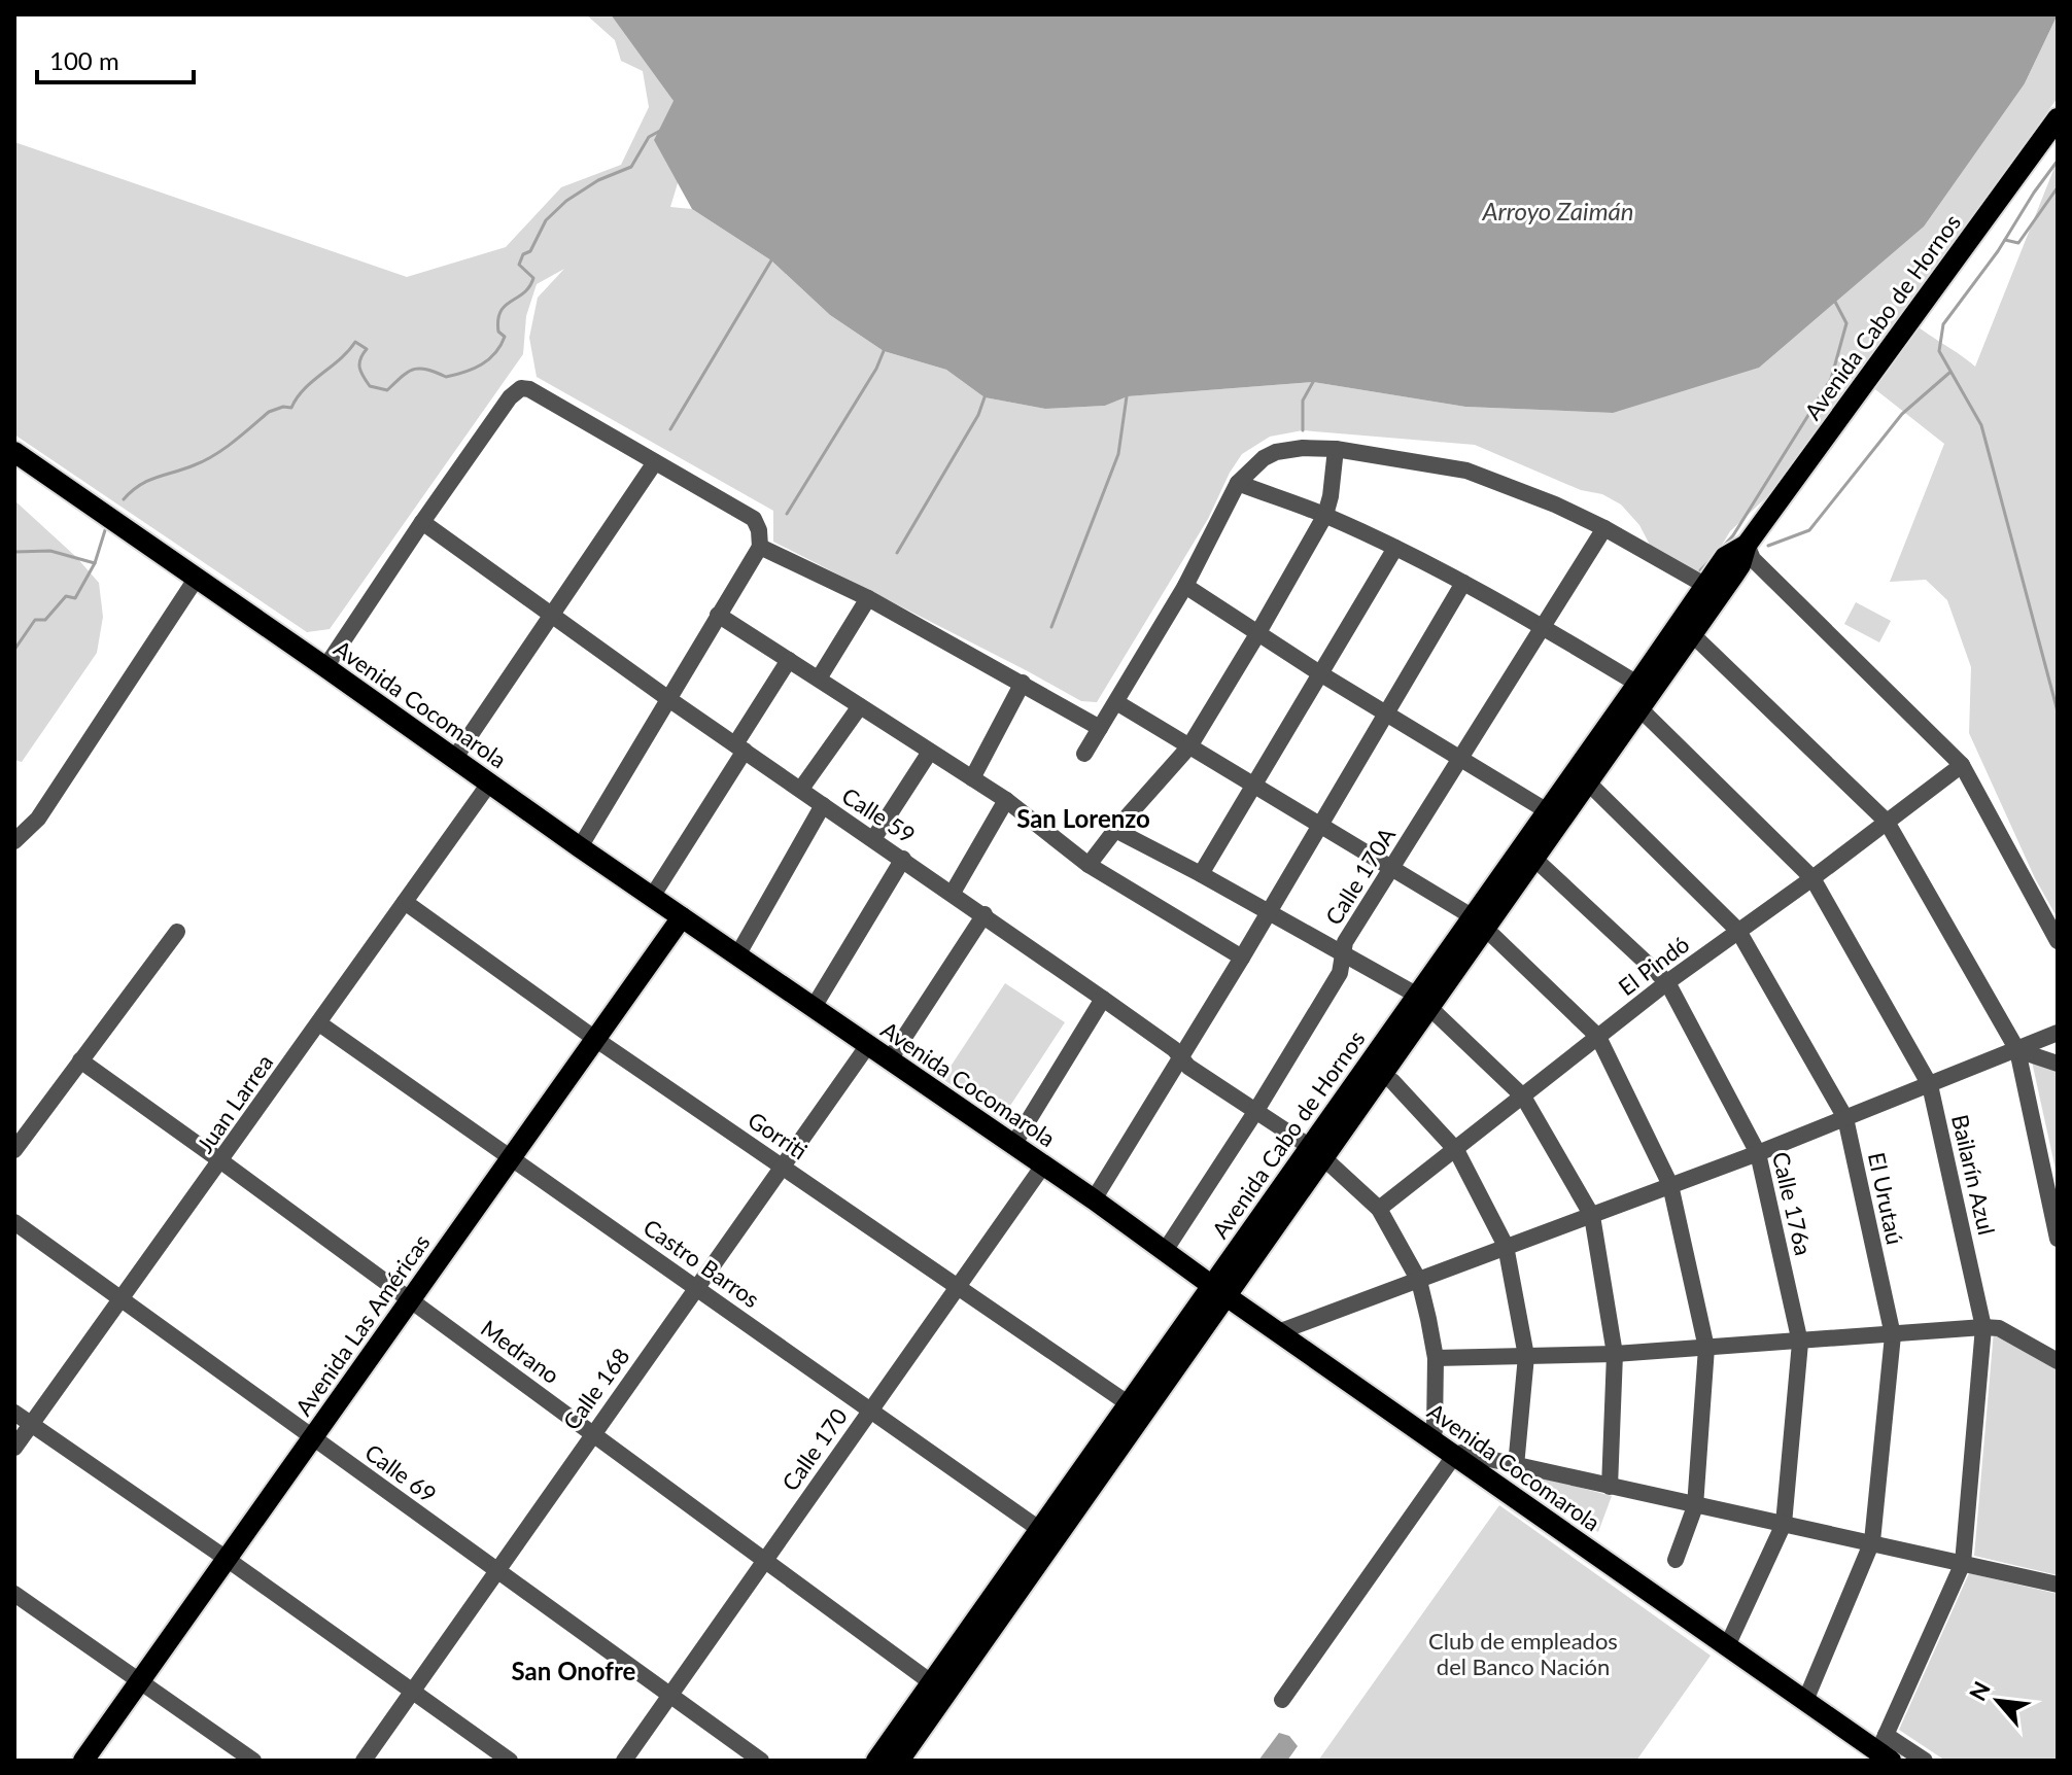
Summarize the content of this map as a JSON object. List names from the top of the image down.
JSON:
{
  "streets": {
    "main road": ["Avenida Cabo de Hornos", "Avenida Cocomarola", "Avenida Las Américas"],
    "street": [
      "Calle 59",
      "Calle 170A",
      "El Pindó",
      "Juan Larrea",
      "Gorriti",
      "Bailarín Azul",
      "El Urutaú",
      "Calle 176a",
      "Castro Barros",
      "Medrano",
      "Calle 168",
      "Calle 170",
      "Calle 69"
    ]
  },
  "crossings": [
    ["Avenida Cabo de Hornos", "Avenida Cocomarola"],
    ["Avenida Cabo de Hornos", "Calle 59"],
    ["Avenida Cabo de Hornos", "Gorriti"],
    ["Avenida Cabo de Hornos", "Bailarín Azul"],
    ["Avenida Cabo de Hornos", "El Urutaú"],
    ["Avenida Cabo de Hornos", "Calle 176a"],
    ["Avenida Cabo de Hornos", "Castro Barros"],
    ["Avenida Cabo de Hornos", "Medrano"],
    ["Avenida Cocomarola", "Calle 59"],
    ["Avenida Cocomarola", "Calle 170A"],
    ["Avenida Cocomarola", "Juan Larrea"],
    ["Avenida Cocomarola", "Bailarín Azul"],
    ["Avenida Cocomarola", "El Urutaú"],
    ["Avenida Cocomarola", "Calle 176a"],
    ["Avenida Cocomarola", "Avenida Las Américas"],
    ["Avenida Cocomarola", "Calle 168"],
    ["Avenida Cocomarola", "Calle 170"],
    ["Calle 59", "Calle 170A"],
    ["Calle 59", "El Pindó"],
    ["Calle 170A", "Bailarín Azul"],
    ["El Pindó", "Bailarín Azul"],
    ["El Pindó", "El Urutaú"],
    ["El Pindó", "Calle 176a"],
    ["Juan Larrea", "Gorriti"],
    ["Juan Larrea", "Castro Barros"],
    ["Juan Larrea", "Medrano"],
    ["Juan Larrea", "Calle 69"],
    ["Gorriti", "Avenida Las Américas"],
    ["Gorriti", "Calle 168"],
    ["Gorriti", "Calle 170"],
    ["Castro Barros", "Avenida Las Américas"],
    ["Castro Barros", "Calle 168"],
    ["Castro Barros", "Calle 170"],
    ["Avenida Las Américas", "Medrano"],
    ["Avenida Las Américas", "Calle 69"],
    ["Medrano", "Calle 168"],
    ["Medrano", "Calle 170"],
    ["Calle 168", "Calle 69"],
    ["Calle 170", "Calle 69"]
  ],
  "districts": ["San Lorenzo", "San Onofre"],
  "water": ["Arroyo Zaimán"],
  "parks": ["Club de empleados del Banco Nación"],
  "scale_bar": "100 m",
  "north": "top left"
}
